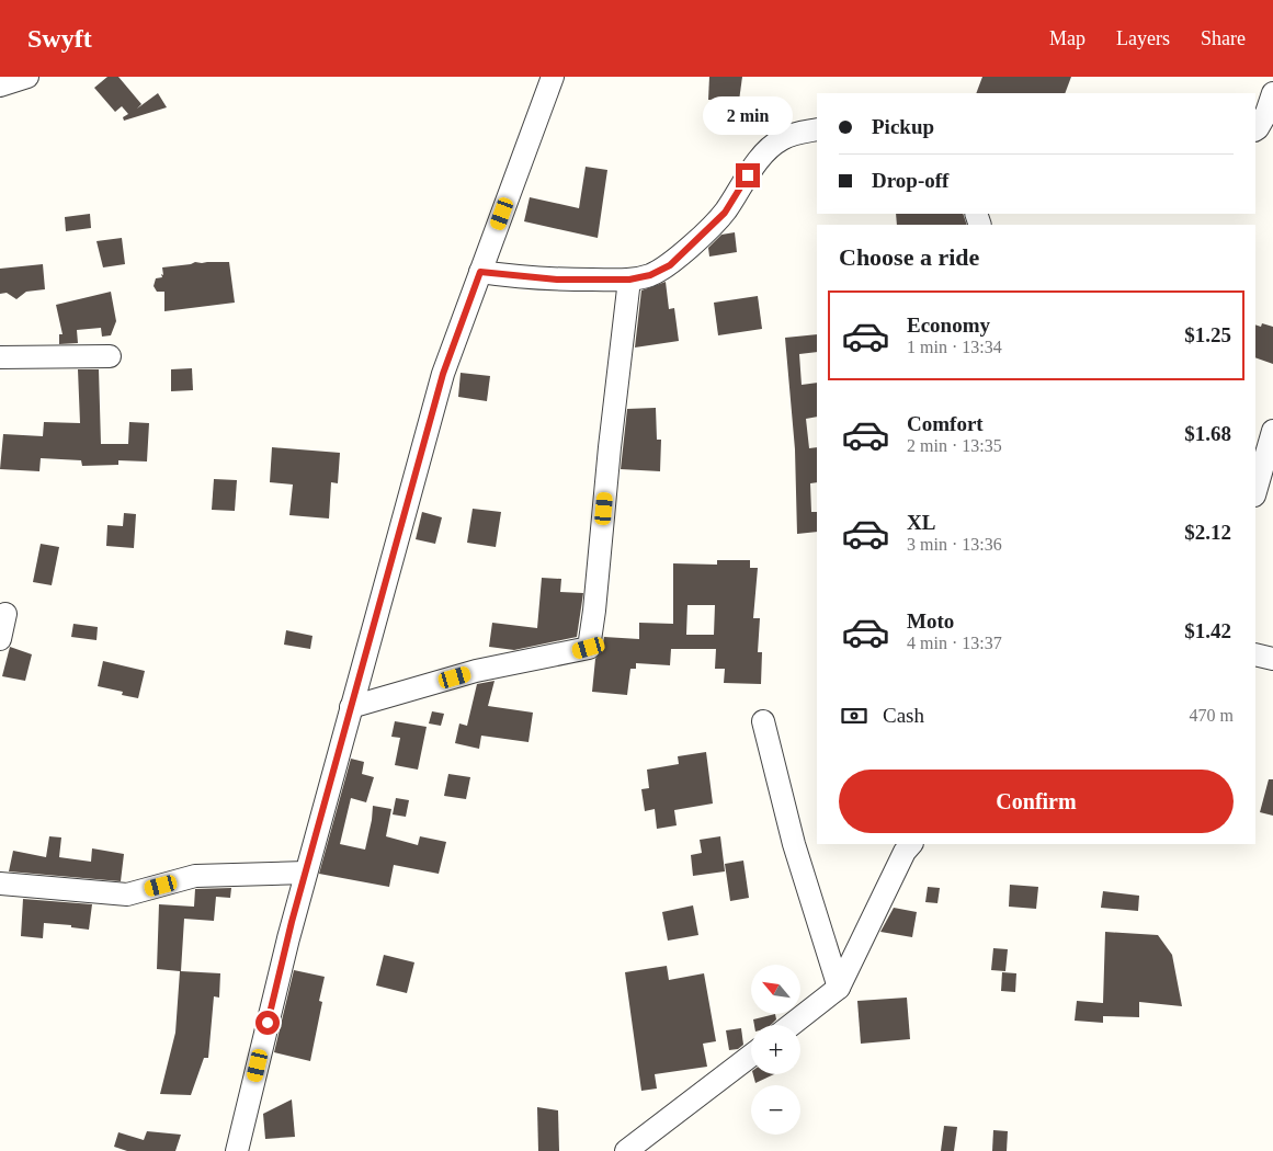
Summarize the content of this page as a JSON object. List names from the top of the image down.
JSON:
{
  "north": "top left",
  "page": {
    "header": "Swyft",
    "nav": ["Map", "Layers", "Share"],
    "banner": ["Pickup", "Drop-off"],
    "bubble": "2 min",
    "heading": "Choose a ride",
    "list": [
      {
        "name": "Economy",
        "note": "1 min · 13:34",
        "value": "$1.25"
      },
      {
        "name": "Comfort",
        "note": "2 min · 13:35",
        "value": "$1.68"
      },
      {
        "name": "XL",
        "note": "3 min · 13:36",
        "value": "$2.12"
      },
      {
        "name": "Moto",
        "note": "4 min · 13:37",
        "value": "$1.42"
      }
    ],
    "pay": ["Cash", "470 m"],
    "buttons": "Confirm",
    "map_buttons": ["+", "−"]
  }
}
